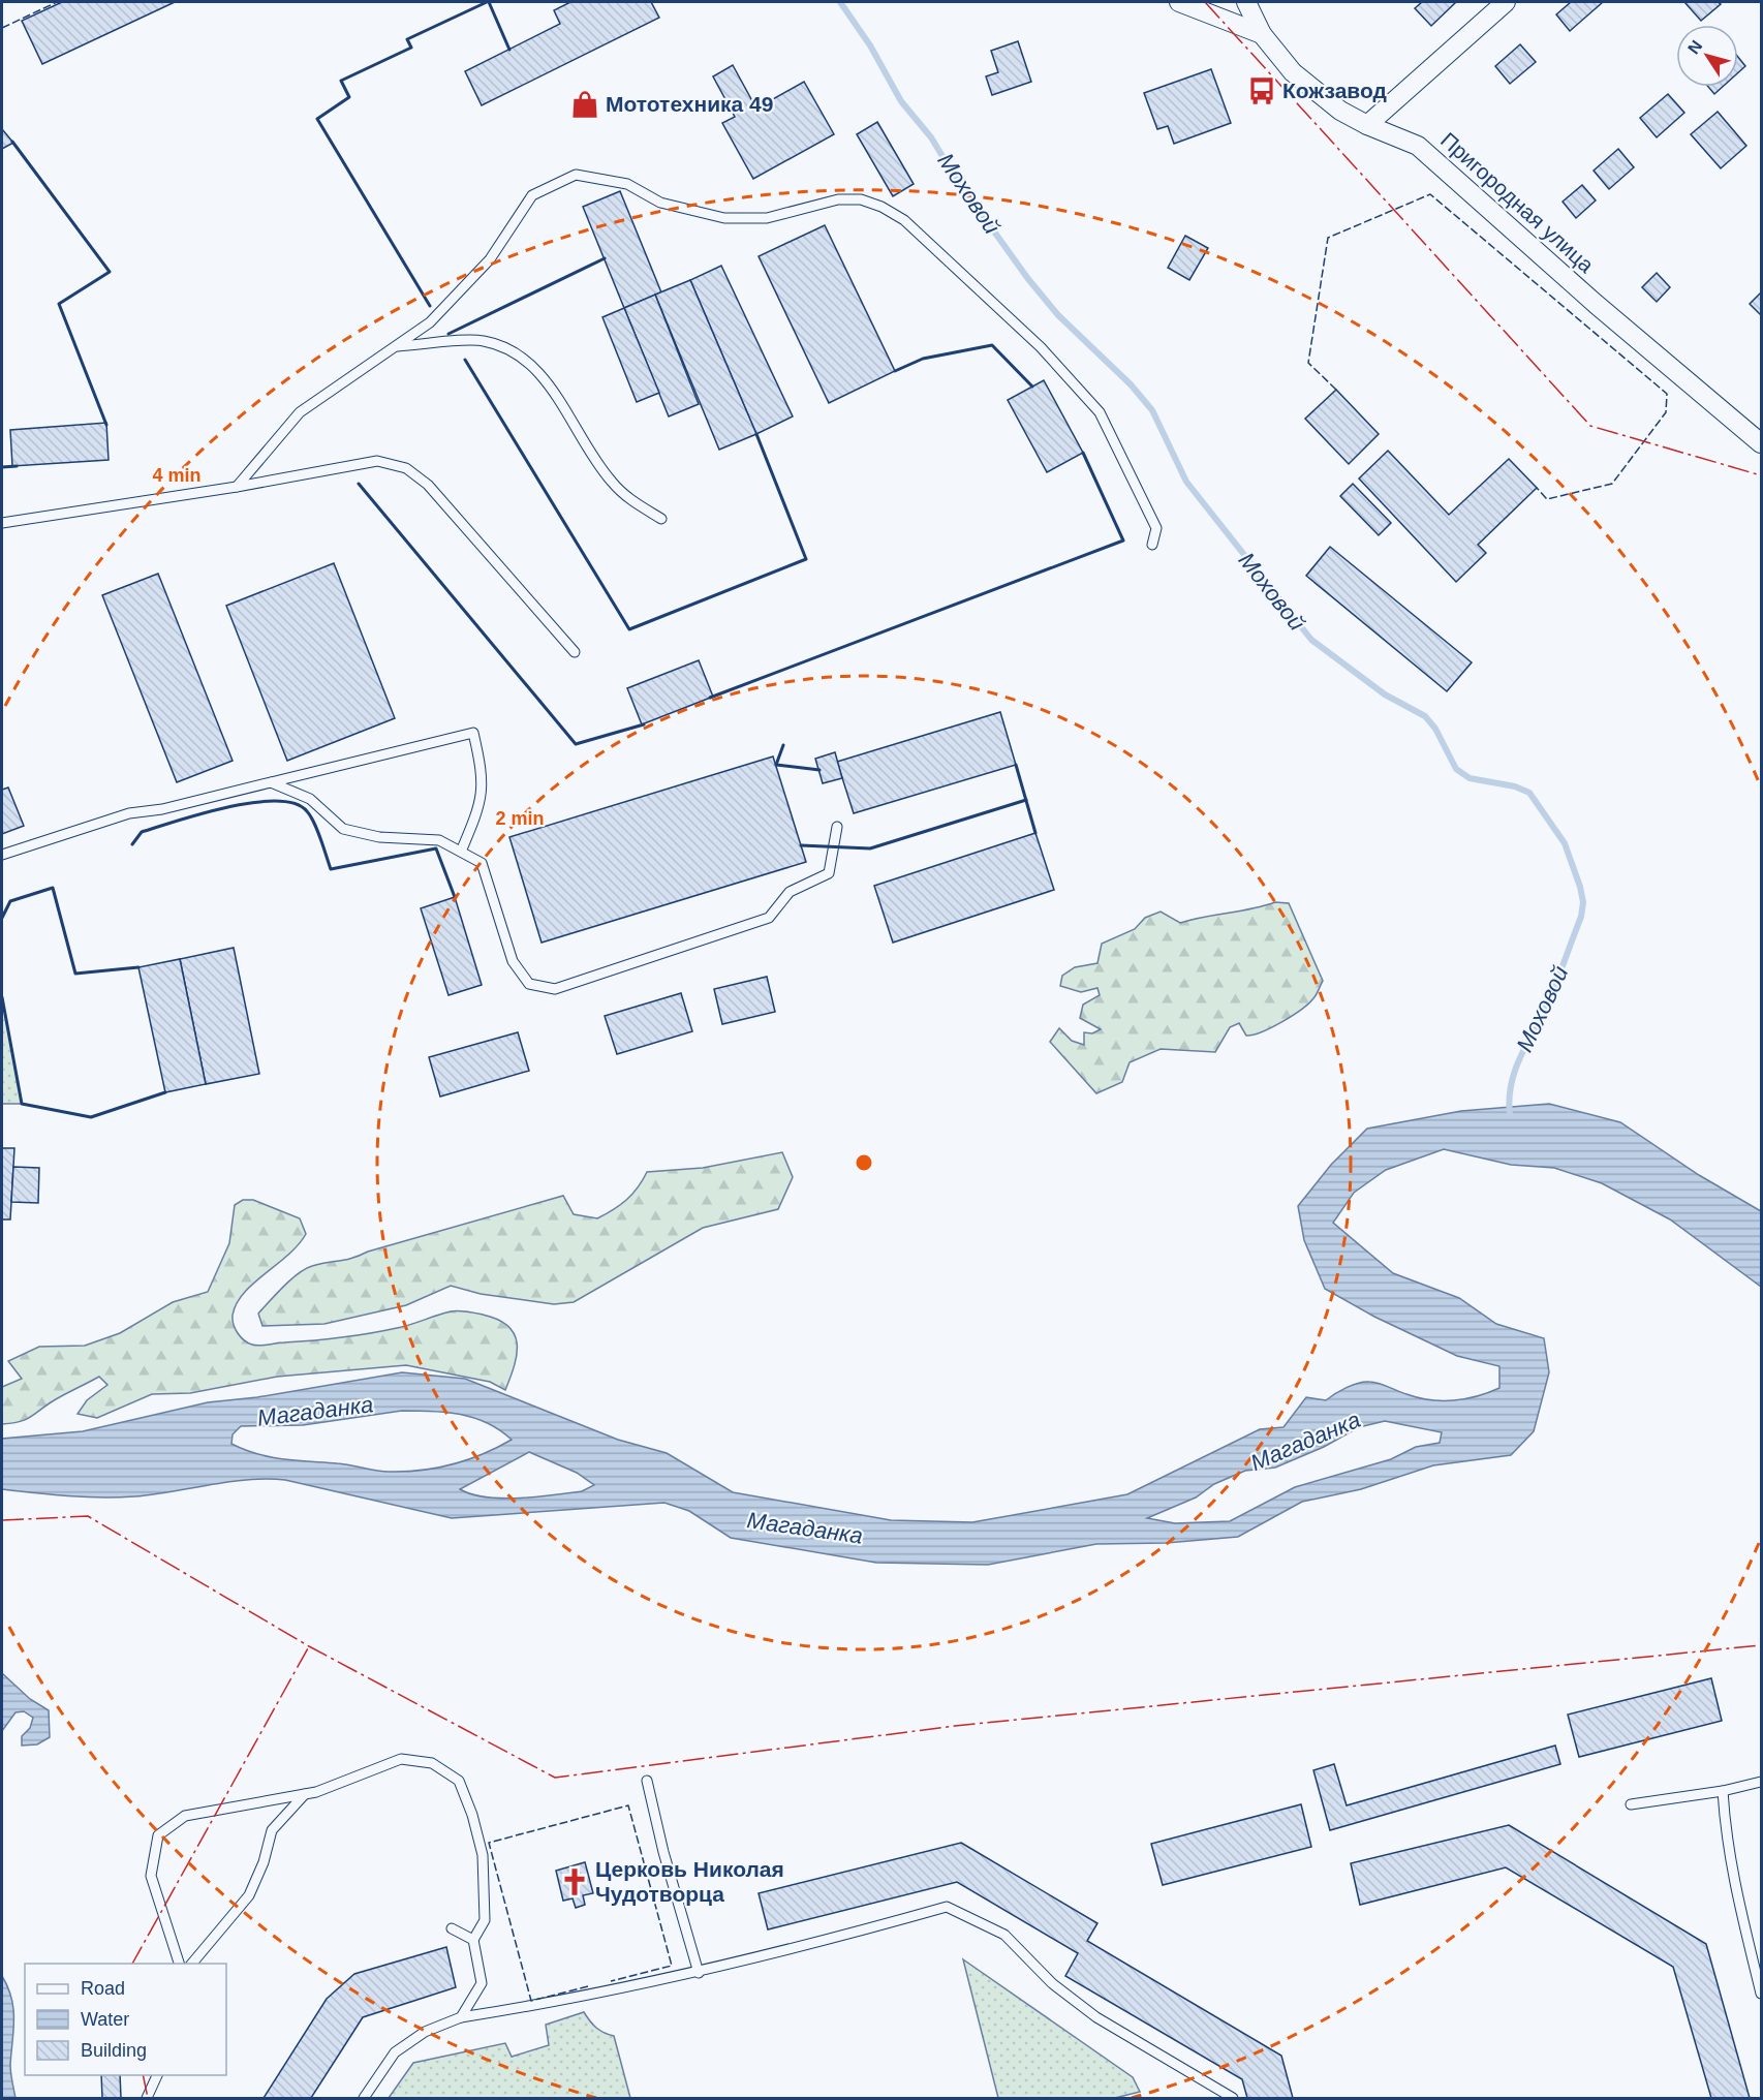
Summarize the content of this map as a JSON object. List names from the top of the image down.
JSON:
{
  "streets": {
    "street": ["Пригородная улица"]
  },
  "water": ["Моховой", "Магаданка"],
  "places": {
    "bus stop": ["Кожзавод"],
    "shop": ["Мототехника 49"],
    "church": ["Церковь Николая Чудотворца"]
  },
  "legend": ["Road", "Water", "Building"],
  "north": "top left",
  "rings": ["4 min", "2 min"]
}
